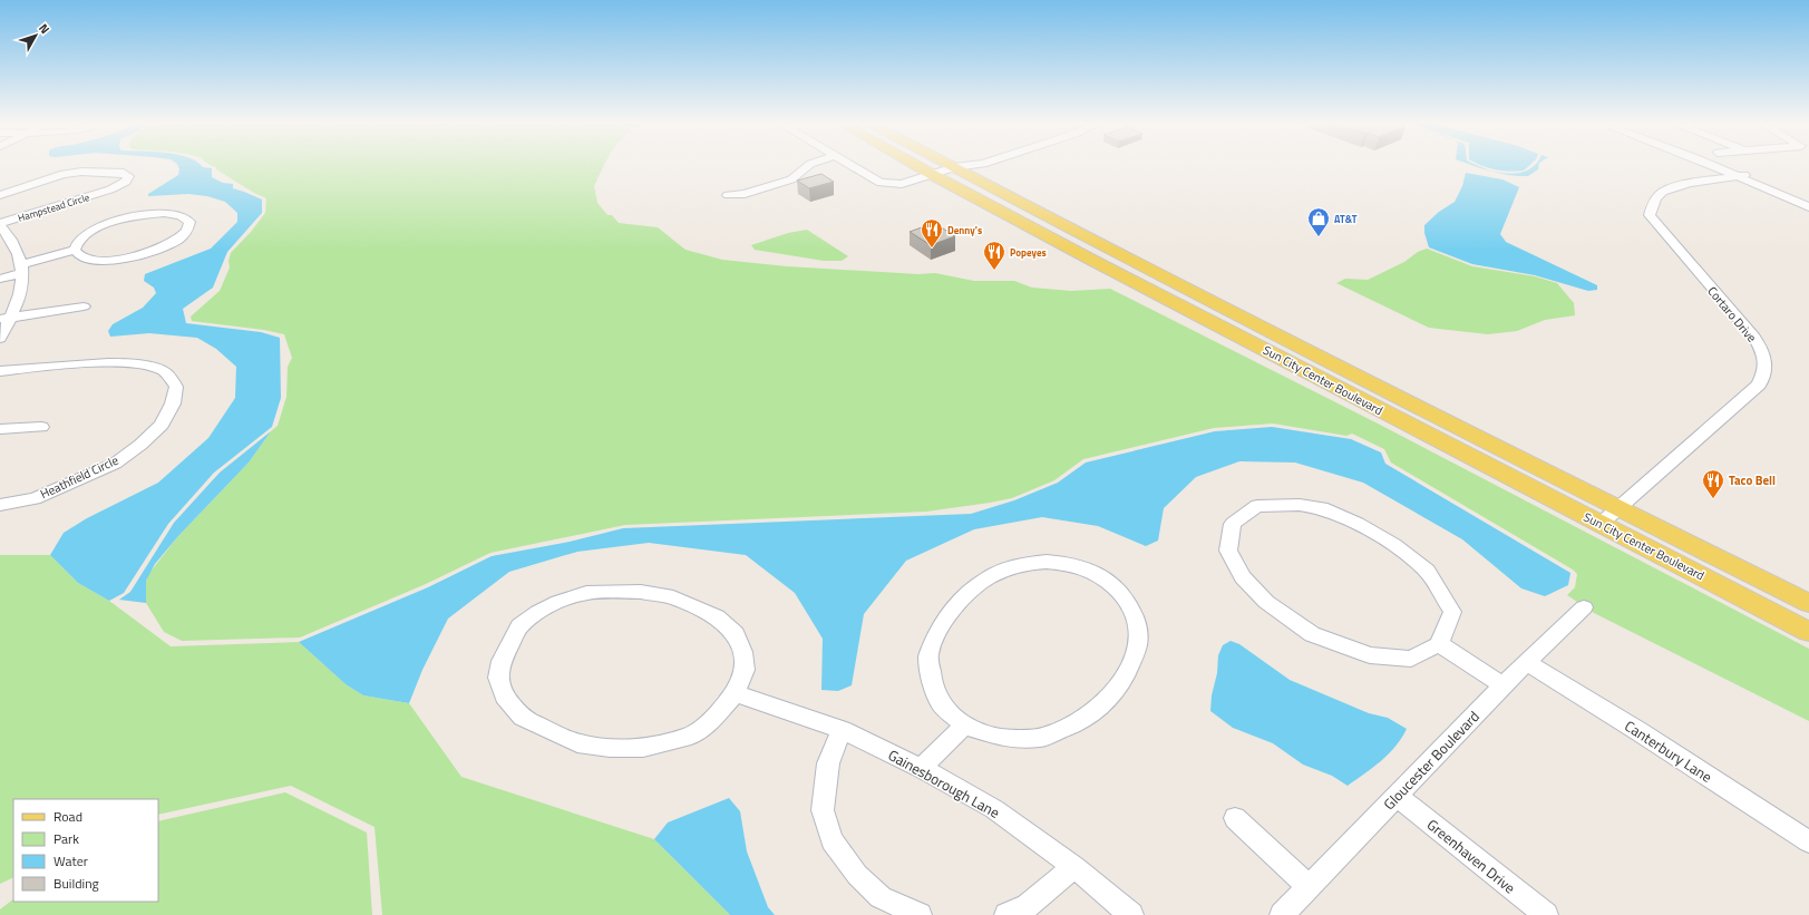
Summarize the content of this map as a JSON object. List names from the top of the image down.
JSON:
{
  "streets": {
    "main road": ["Sun City Center Boulevard"],
    "street": [
      "Hampstead Circle",
      "Cortaro Drive",
      "Heathfield Circle",
      "Canterbury Lane",
      "Gloucester Boulevard",
      "Gainesborough Lane",
      "Greenhaven Drive"
    ]
  },
  "crossings": [
    ["Cortaro Drive", "Sun City Center Boulevard"],
    ["Canterbury Lane", "Gloucester Boulevard"],
    ["Gloucester Boulevard", "Greenhaven Drive"]
  ],
  "places": {
    "shop": ["AT&T"],
    "restaurant": ["Denny's", "Popeyes", "Taco Bell"]
  },
  "legend": [
    "Road",
    "Park",
    "Water",
    "Building"
  ],
  "north": "top right"
}
